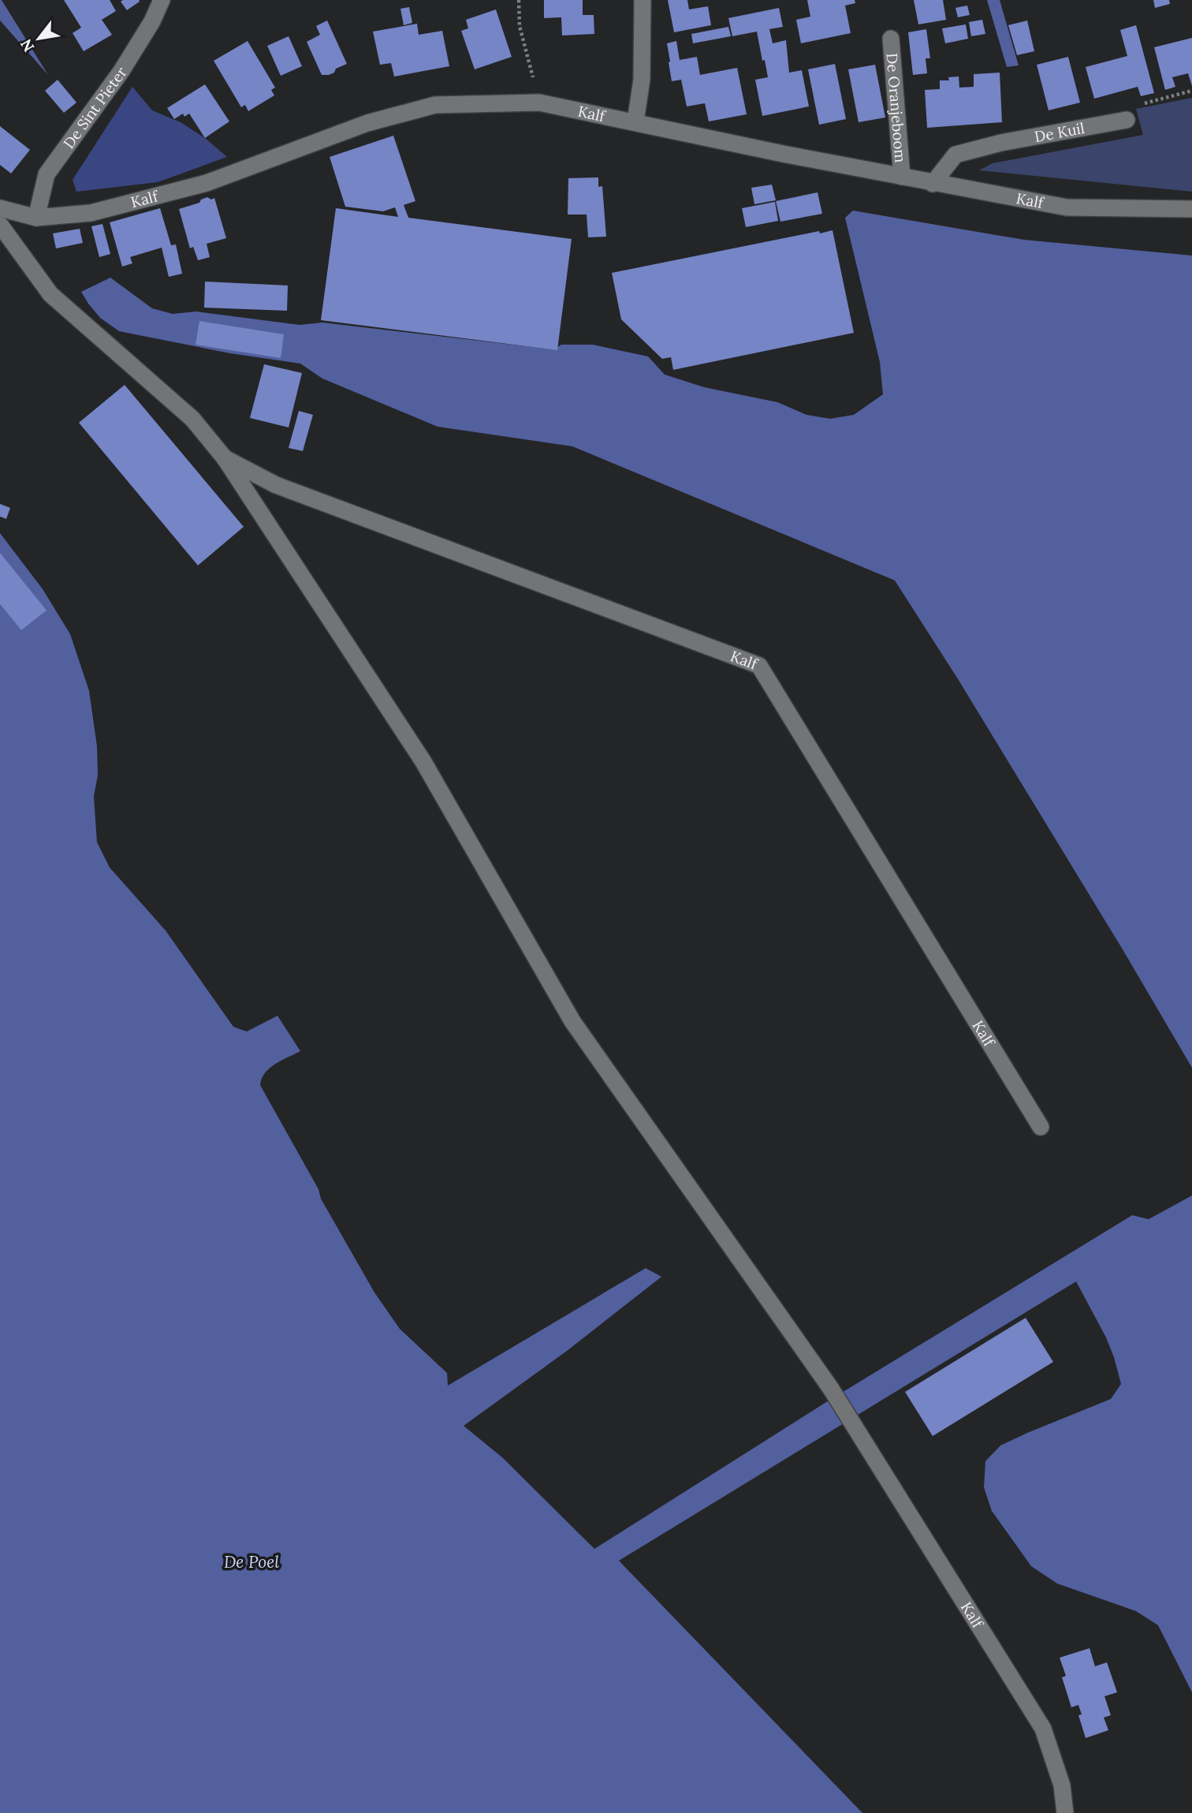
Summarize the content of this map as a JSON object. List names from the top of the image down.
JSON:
{
  "streets": {
    "street": [
      "De Sint Pieter",
      "De Oranjeboom",
      "Kalf",
      "De Kuil"
    ]
  },
  "crossings": [
    ["De Sint Pieter", "Kalf"],
    ["De Oranjeboom", "Kalf"],
    ["Kalf", "De Kuil"]
  ],
  "water": ["De Poel"],
  "north": "bottom left"
}
